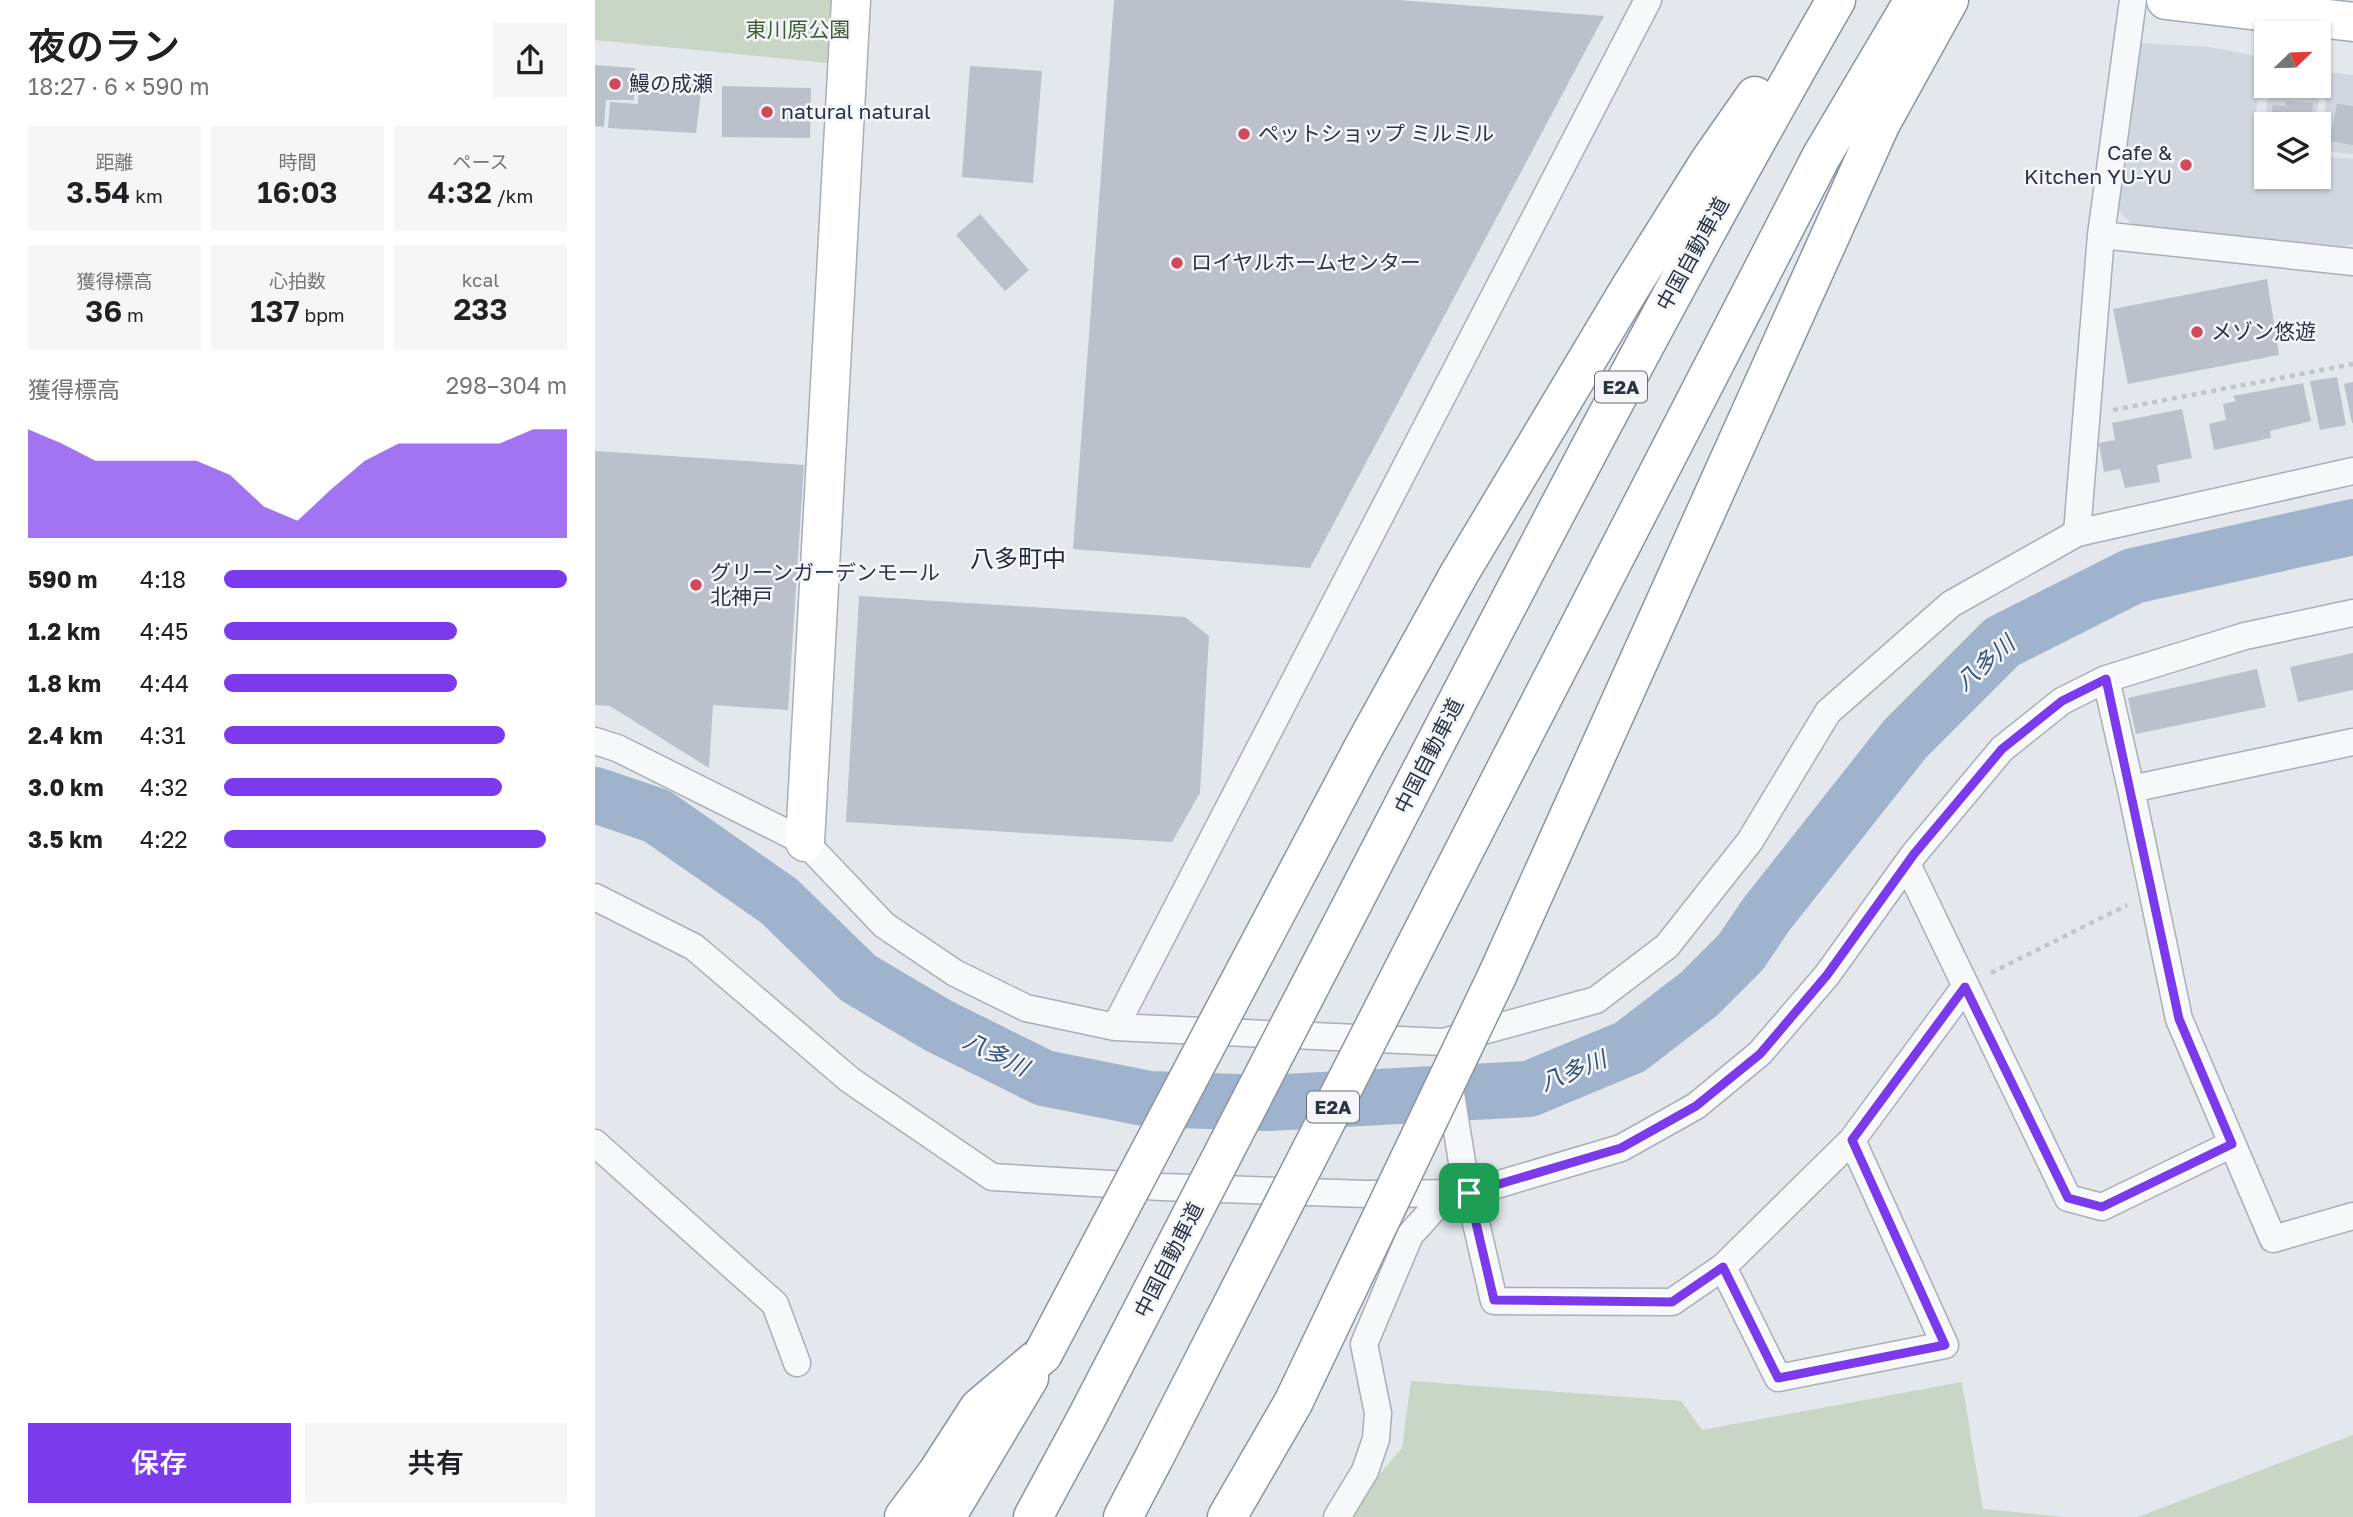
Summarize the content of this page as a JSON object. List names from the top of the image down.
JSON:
{
  "streets": {
    "main road": ["中国自動車道", "E2A"]
  },
  "districts": ["八多町中"],
  "water": ["八多川"],
  "parks": ["東川原公園"],
  "places": [
    "鰻の成瀬",
    "natural natural",
    "ペットショップ ミルミル",
    "Cafe & Kitchen YU-YU",
    "ロイヤルホームセンター",
    "メゾン悠遊",
    "グリーンガーデンモール 北神戸"
  ],
  "north": "top right",
  "page": {
    "heading": ["夜のラン", "18:27 · 6 × 590 m"],
    "stats": [
      ["距離", "3.54 km"],
      ["時間", "16:03"],
      ["ペース", "4:32 /km"],
      ["獲得標高", "36 m"],
      ["心拍数", "137 bpm"],
      ["kcal", "233"]
    ],
    "chart": ["獲得標高", "298–304 m"],
    "list": [
      {
        "name": "590 m",
        "note": "4:18"
      },
      {
        "name": "1.2 km",
        "note": "4:45"
      },
      {
        "name": "1.8 km",
        "note": "4:44"
      },
      {
        "name": "2.4 km",
        "note": "4:31"
      },
      {
        "name": "3.0 km",
        "note": "4:32"
      },
      {
        "name": "3.5 km",
        "note": "4:22"
      }
    ],
    "buttons": ["保存", "共有"]
  }
}
